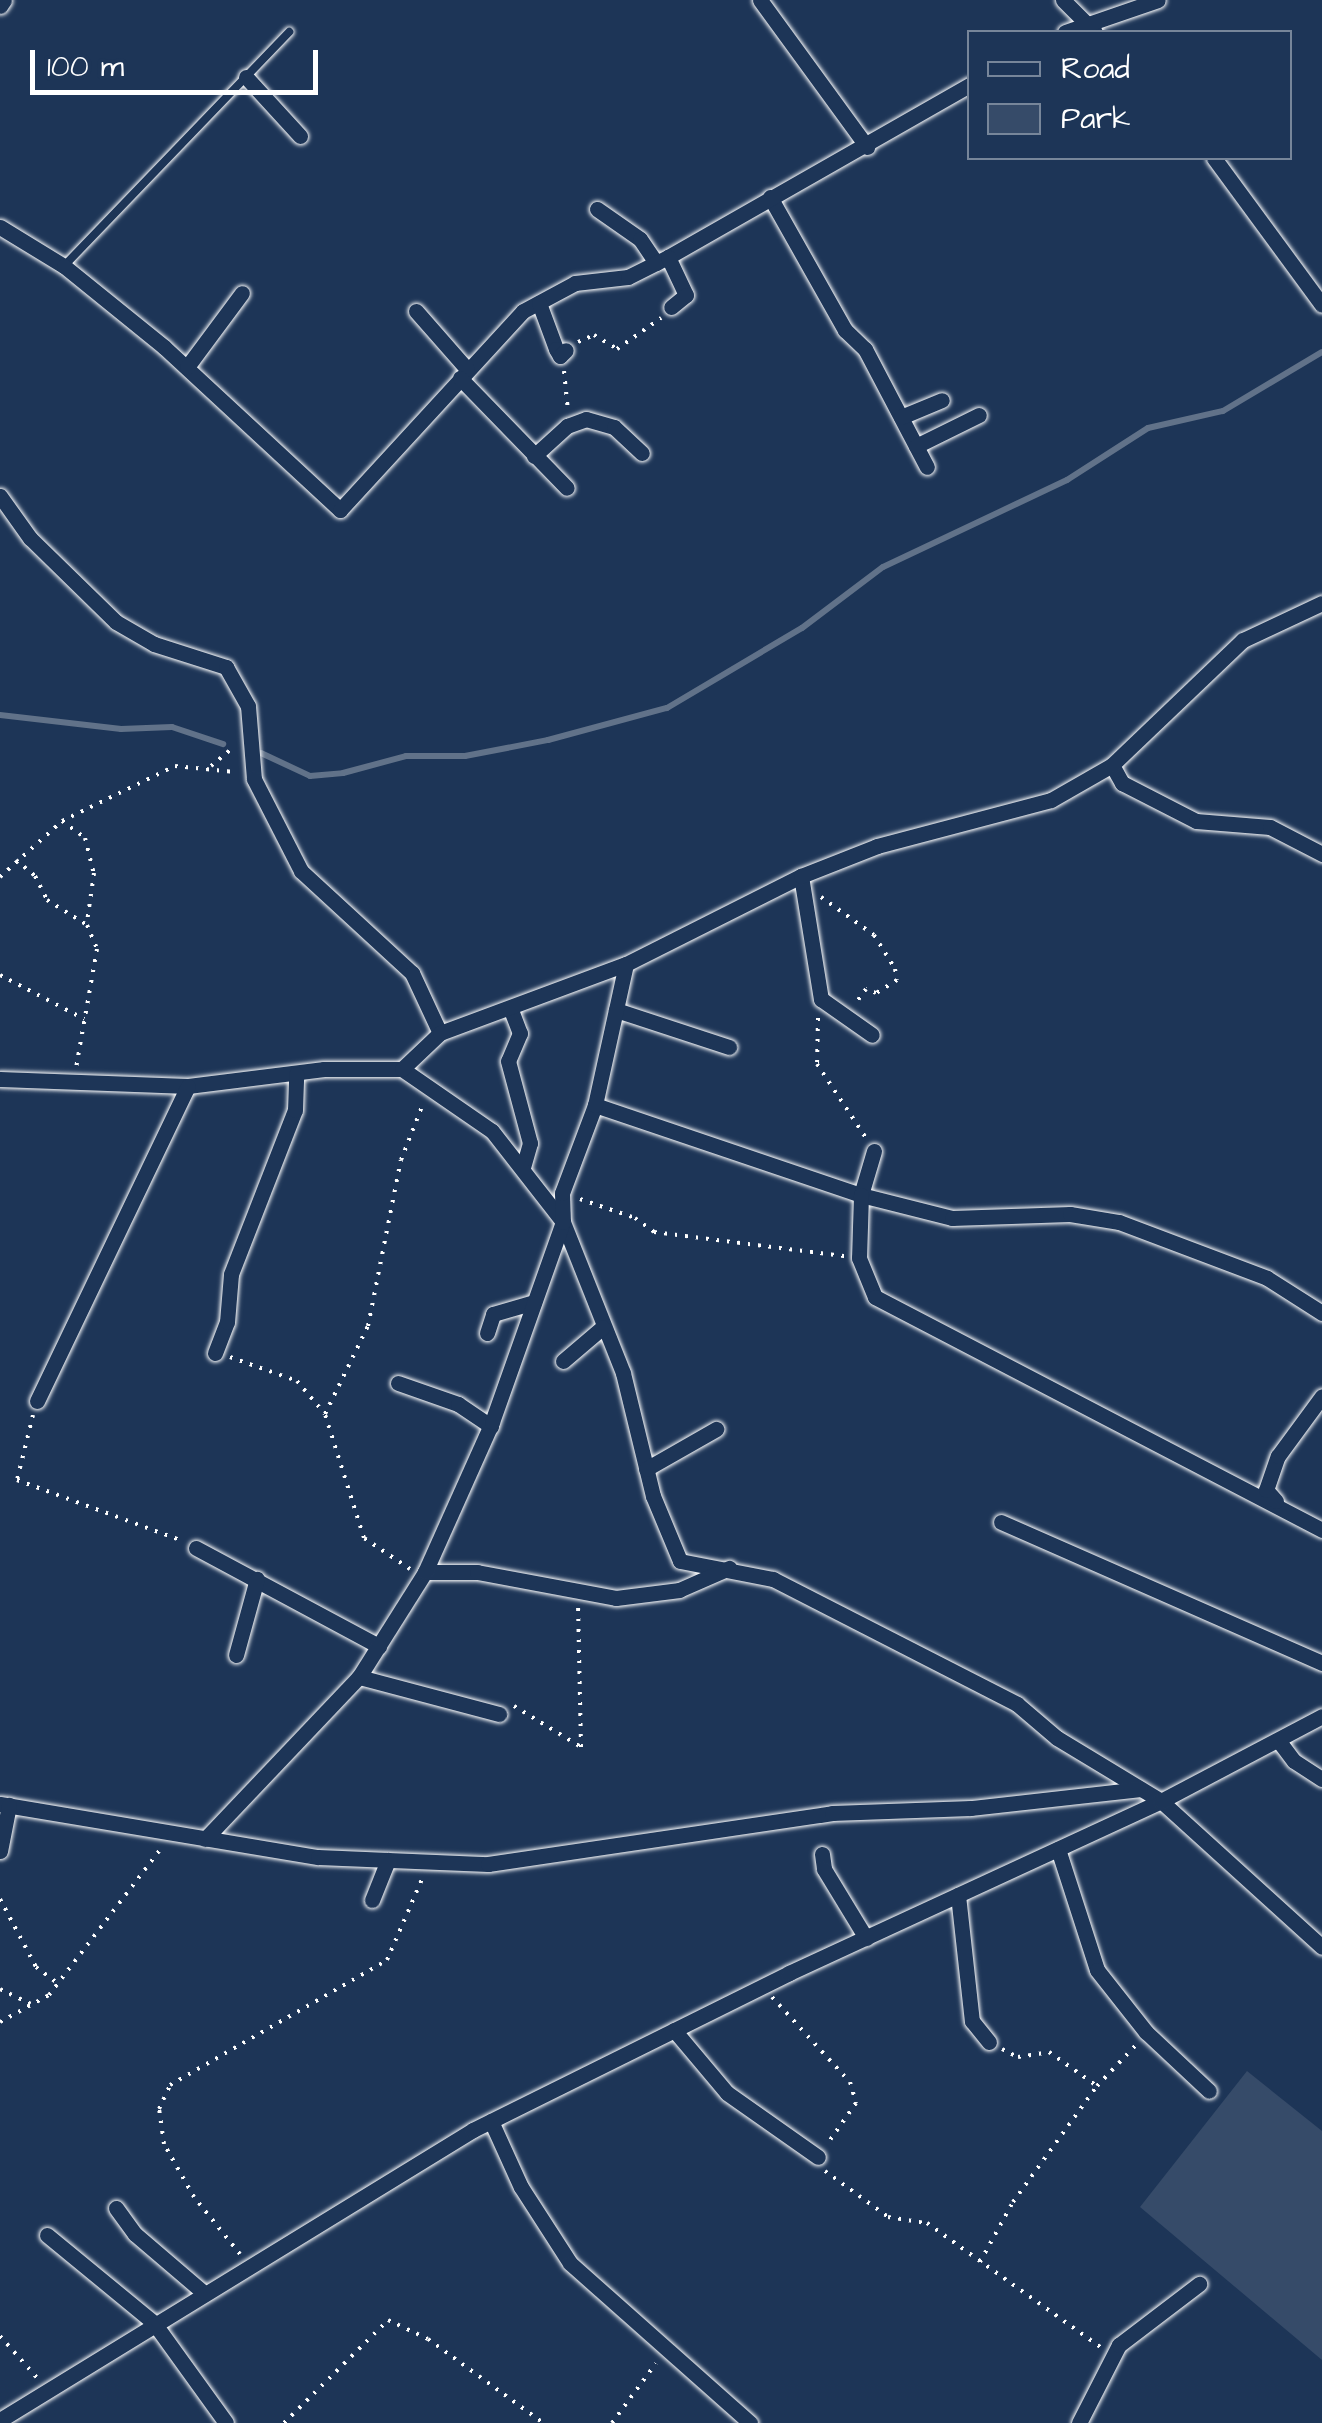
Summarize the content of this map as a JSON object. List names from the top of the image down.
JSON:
{
  "legend": ["Road", "Park"],
  "scale_bar": "100 m"
}
